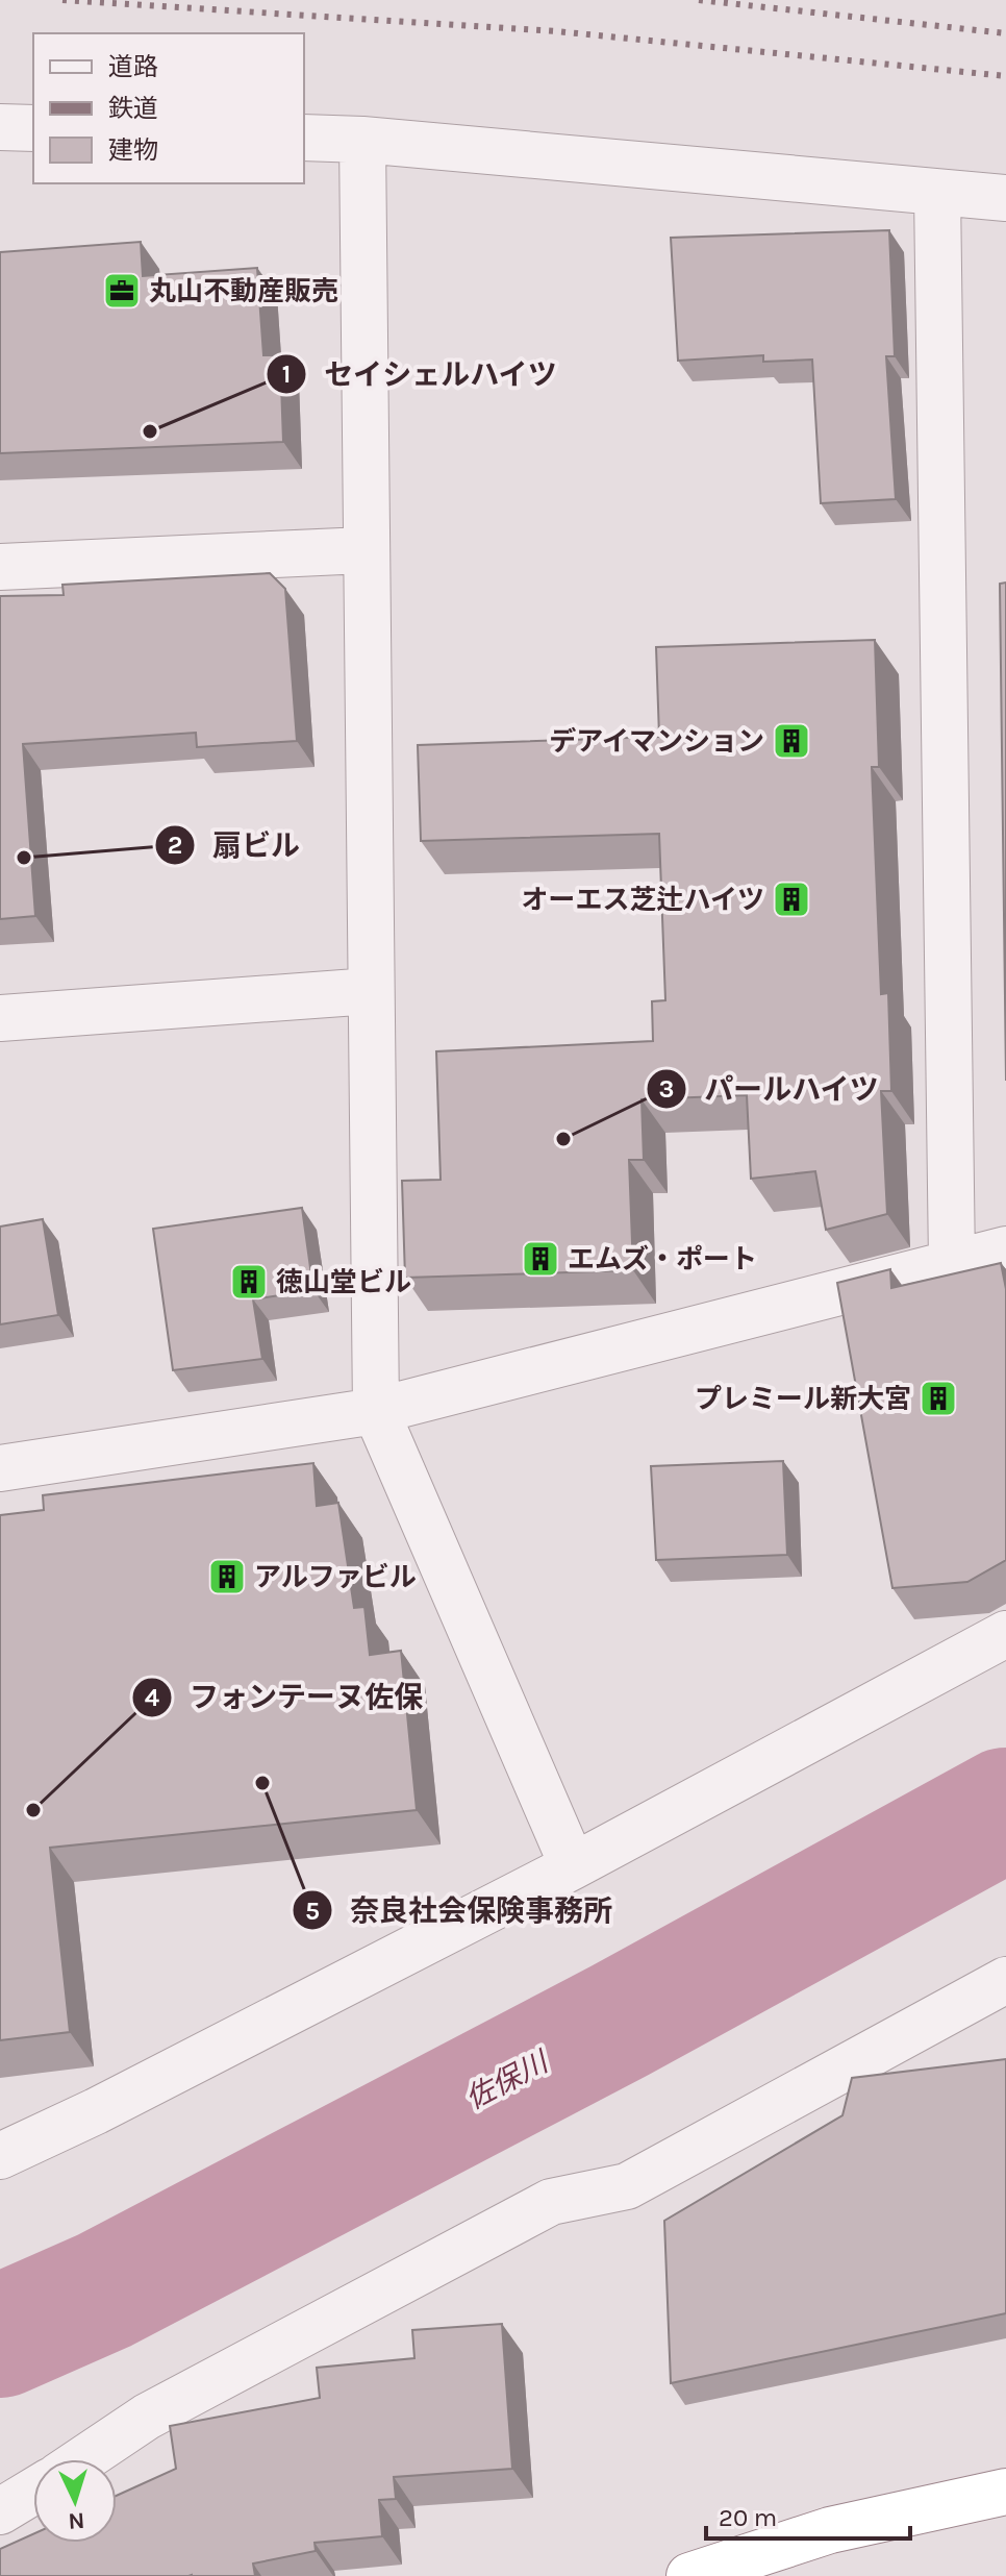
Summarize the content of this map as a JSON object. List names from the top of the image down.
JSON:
{
  "water": ["佐保川"],
  "places": {
    "office": ["丸山不動産販売"],
    "other": [
      "セイシェルハイツ",
      "扇ビル",
      "パールハイツ",
      "奈良社会保険事務所",
      "フォンテーヌ佐保"
    ],
    "building": [
      "デアイマンション",
      "オーエス芝辻ハイツ",
      "エムズ・ポート",
      "徳山堂ビル",
      "プレミール新大宮",
      "アルファビル"
    ]
  },
  "legend": ["道路", "鉄道", "建物"],
  "scale_bar": "20 m",
  "north": "bottom"
}
